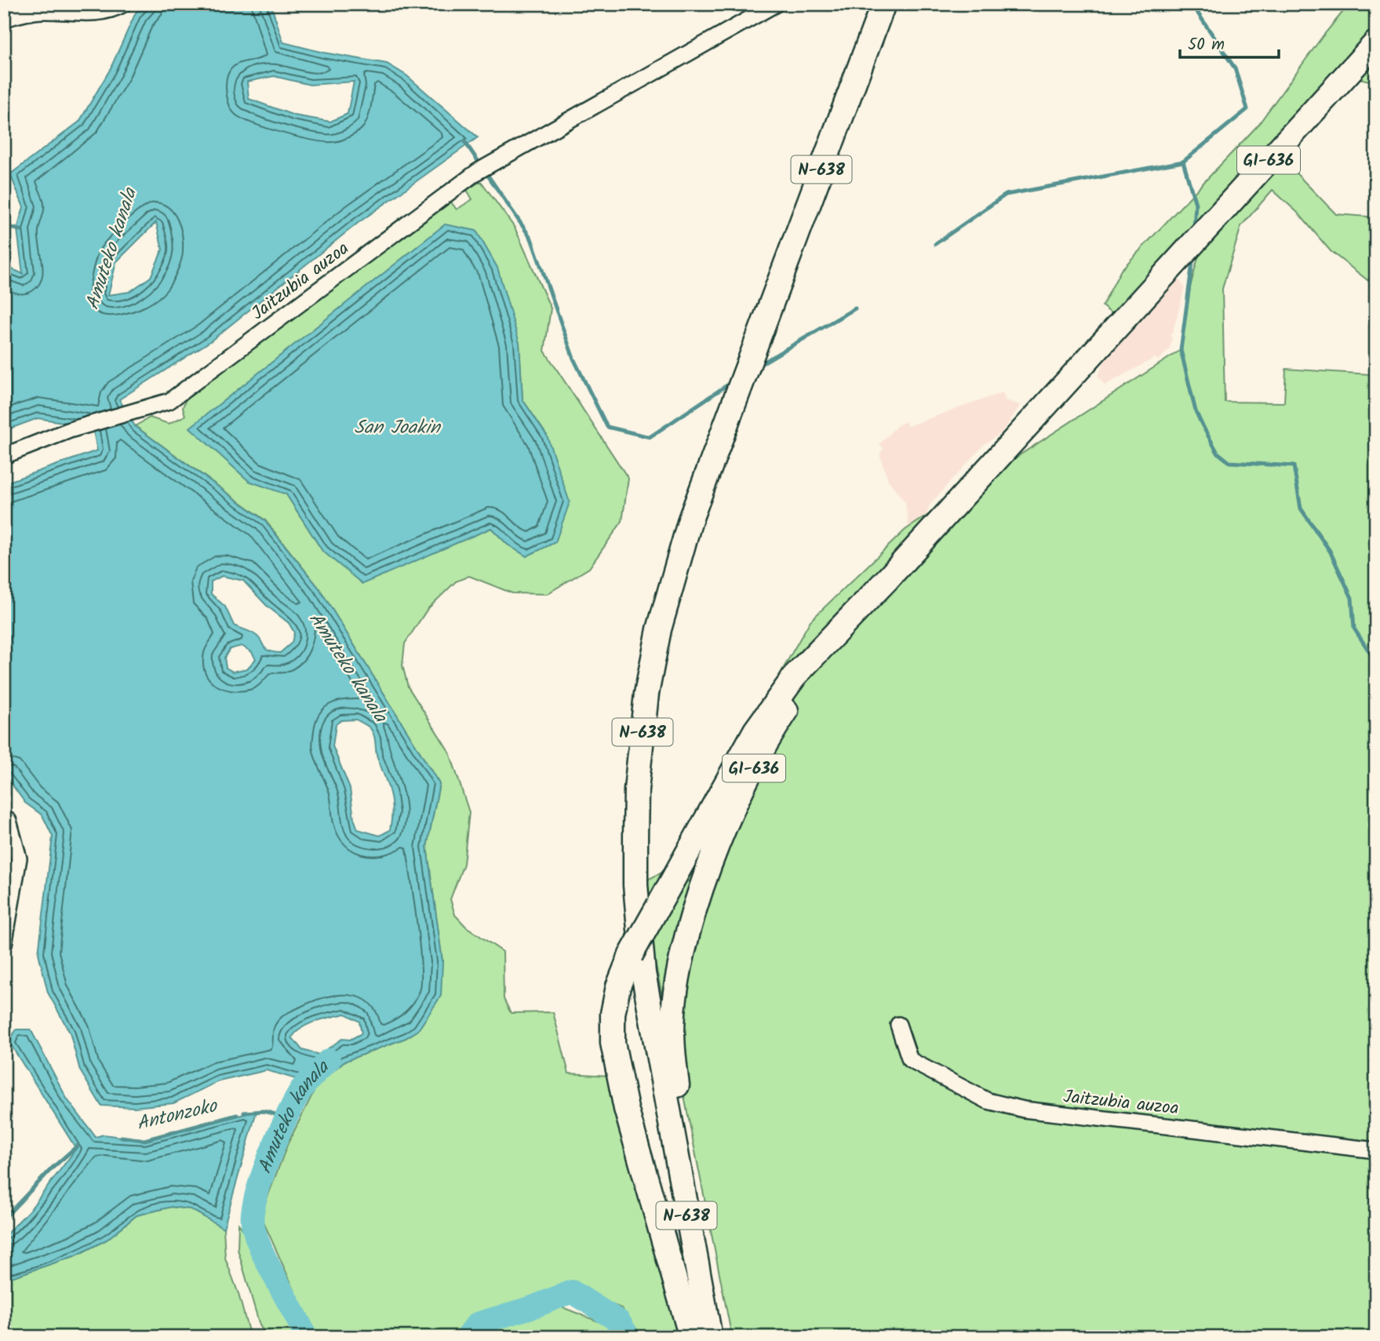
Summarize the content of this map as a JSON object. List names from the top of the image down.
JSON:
{
  "streets": {
    "main road": ["GI-636", "N-638"],
    "street": ["Jaitzubia auzoa"]
  },
  "crossings": [
    ["GI-636", "N-638"]
  ],
  "water": ["Amuteko kanala", "San Joakin", "Antonzoko"],
  "scale_bar": "50 m"
}
